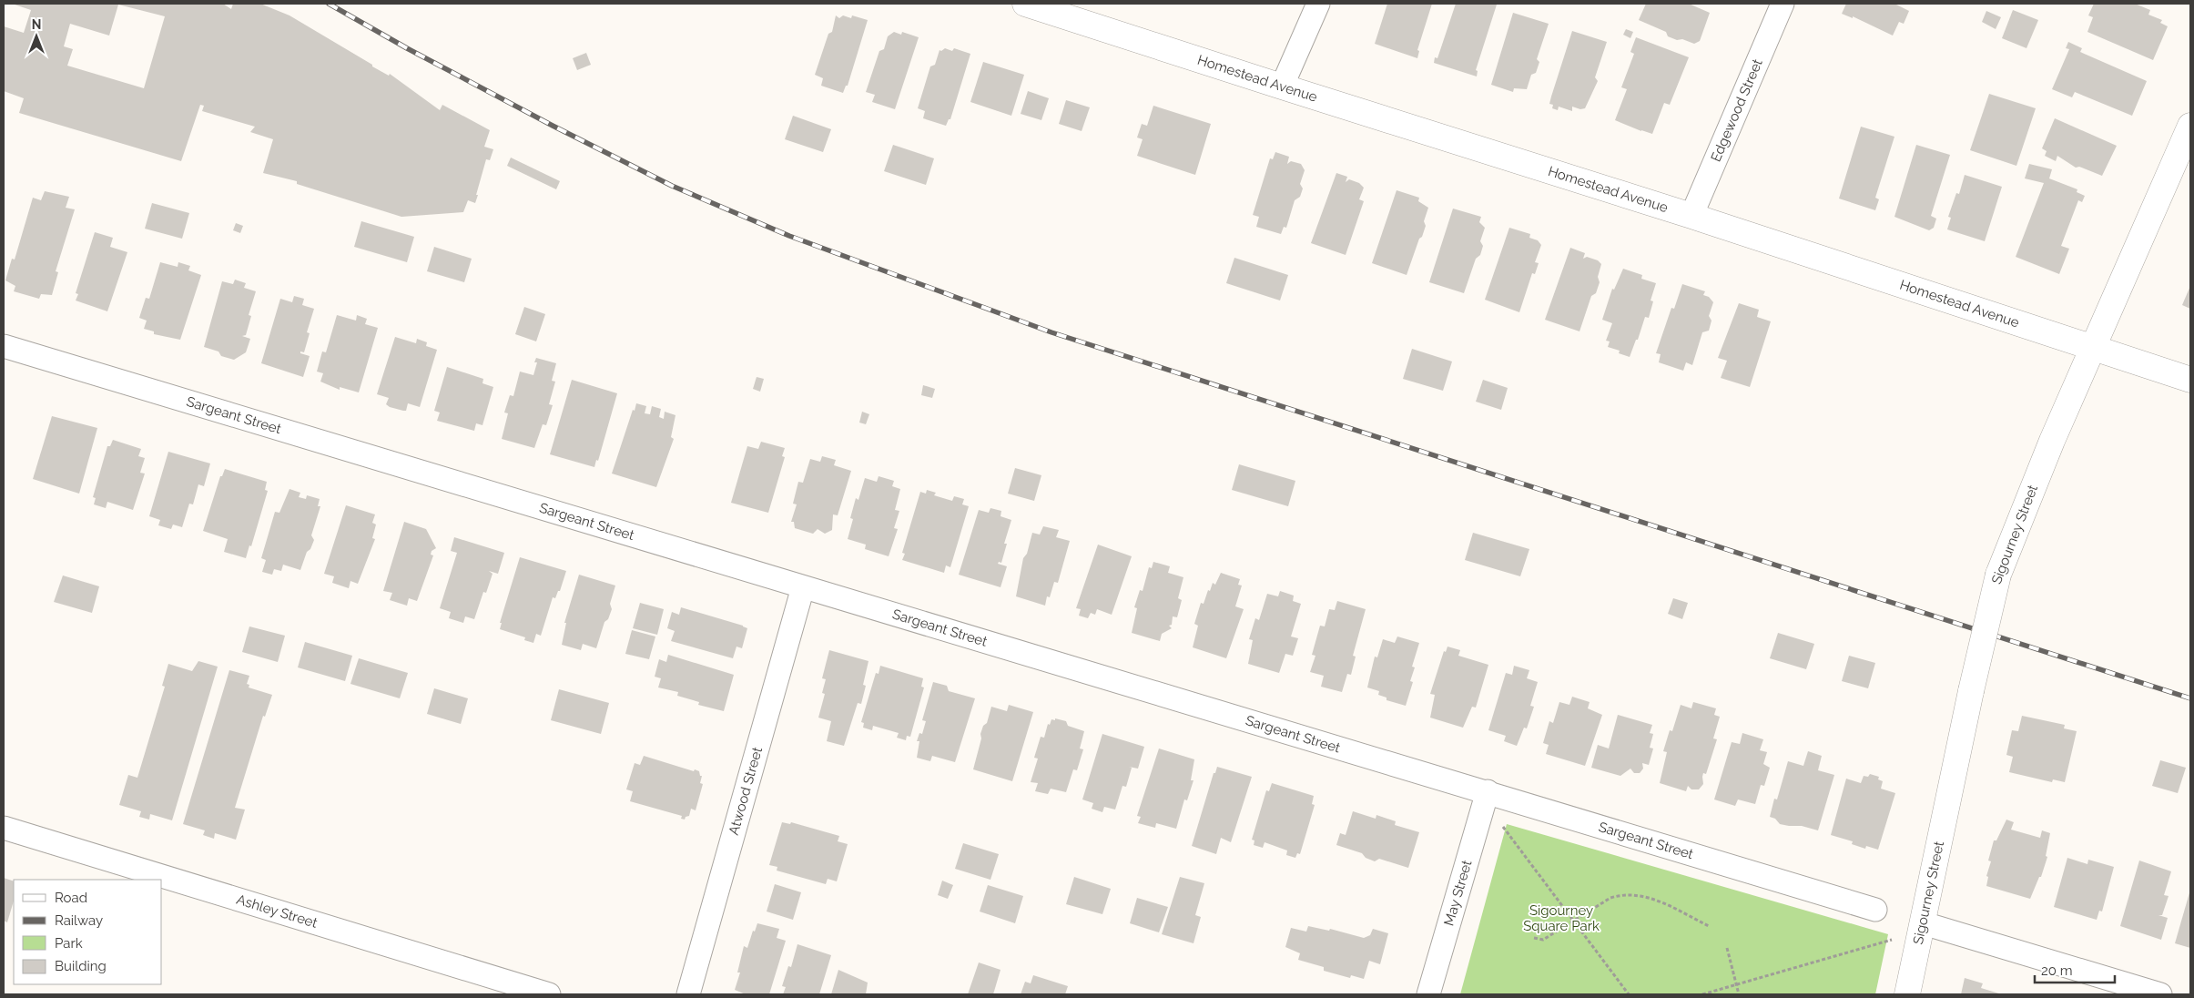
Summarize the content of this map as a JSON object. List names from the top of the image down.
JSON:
{
  "streets": {
    "main road": ["Homestead Avenue", "Sigourney Street"],
    "street": [
      "Edgewood Street",
      "Sargeant Street",
      "Atwood Street",
      "May Street",
      "Ashley Street"
    ]
  },
  "crossings": [
    ["Homestead Avenue", "Edgewood Street"],
    ["Homestead Avenue", "Sigourney Street"],
    ["Sargeant Street", "Atwood Street"],
    ["Sargeant Street", "May Street"]
  ],
  "parks": ["Sigourney Square Park"],
  "legend": [
    "Road",
    "Railway",
    "Park",
    "Building"
  ],
  "scale_bar": "20 m",
  "north": "top"
}
